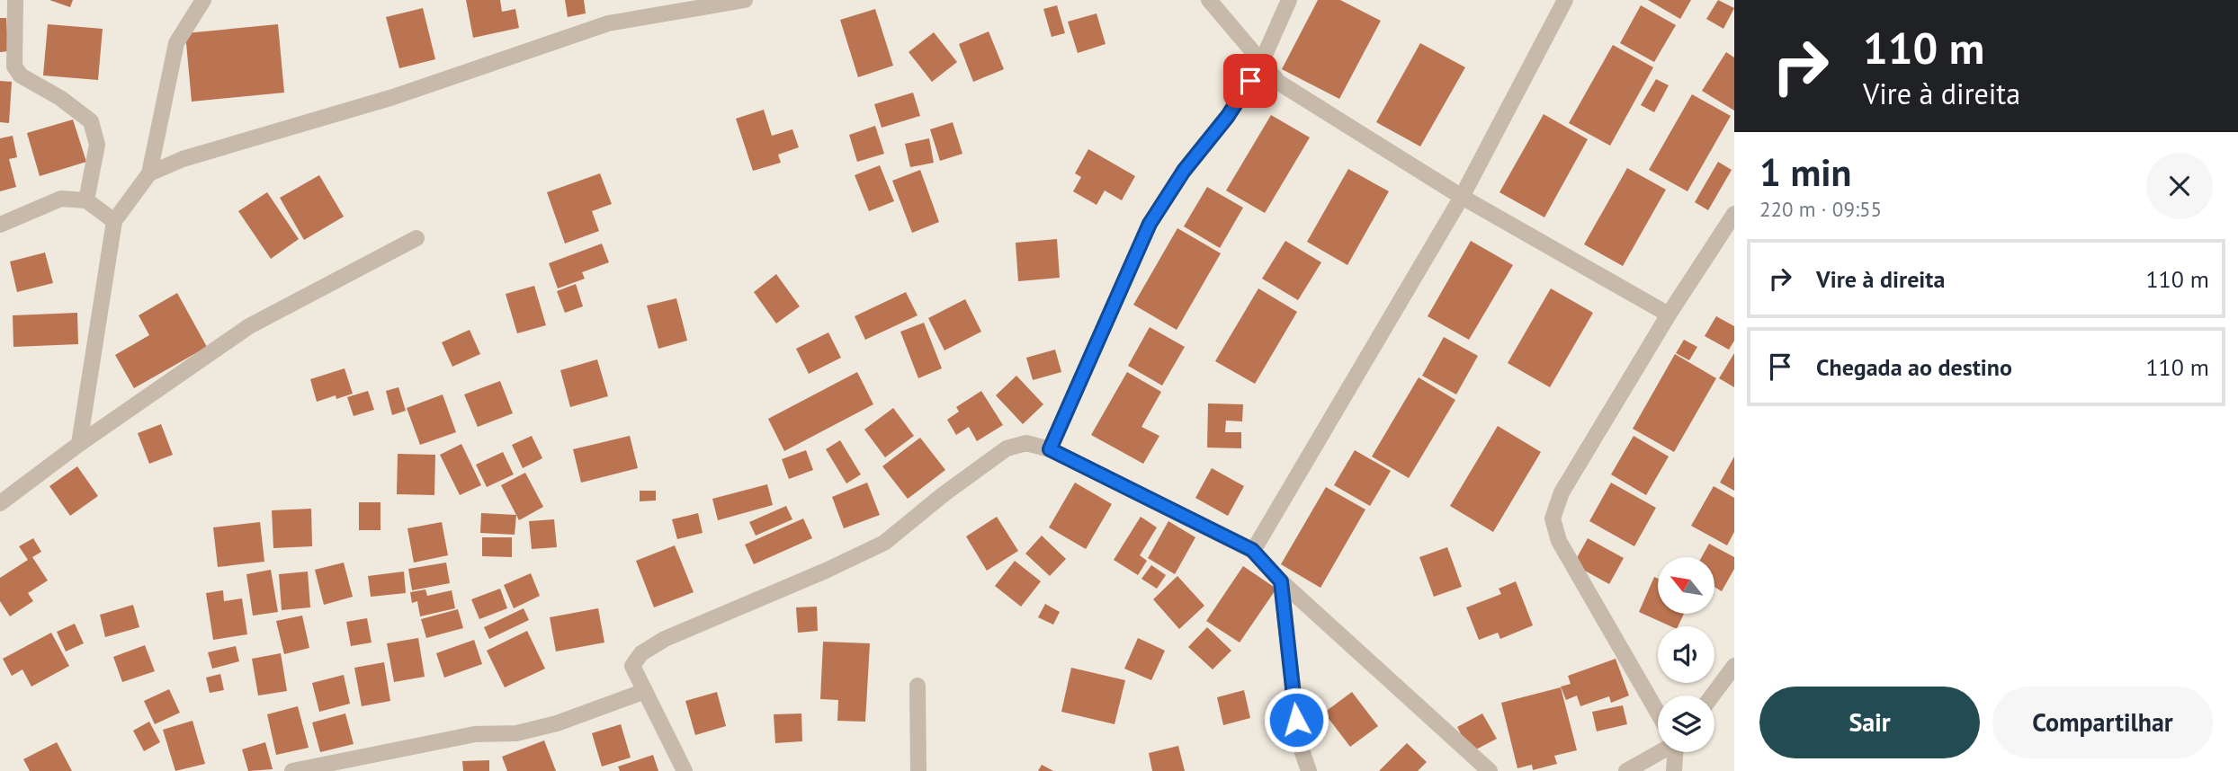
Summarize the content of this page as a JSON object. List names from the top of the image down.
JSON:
{
  "north": "top left",
  "page": {
    "turn": ["110 m", "Vire à direita"],
    "heading": ["1 min", "220 m · 09:55"],
    "list": [
      {
        "name": "Vire à direita",
        "value": "110 m"
      },
      {
        "name": "Chegada ao destino",
        "value": "110 m"
      }
    ],
    "buttons": ["Sair", "Compartilhar"]
  }
}
